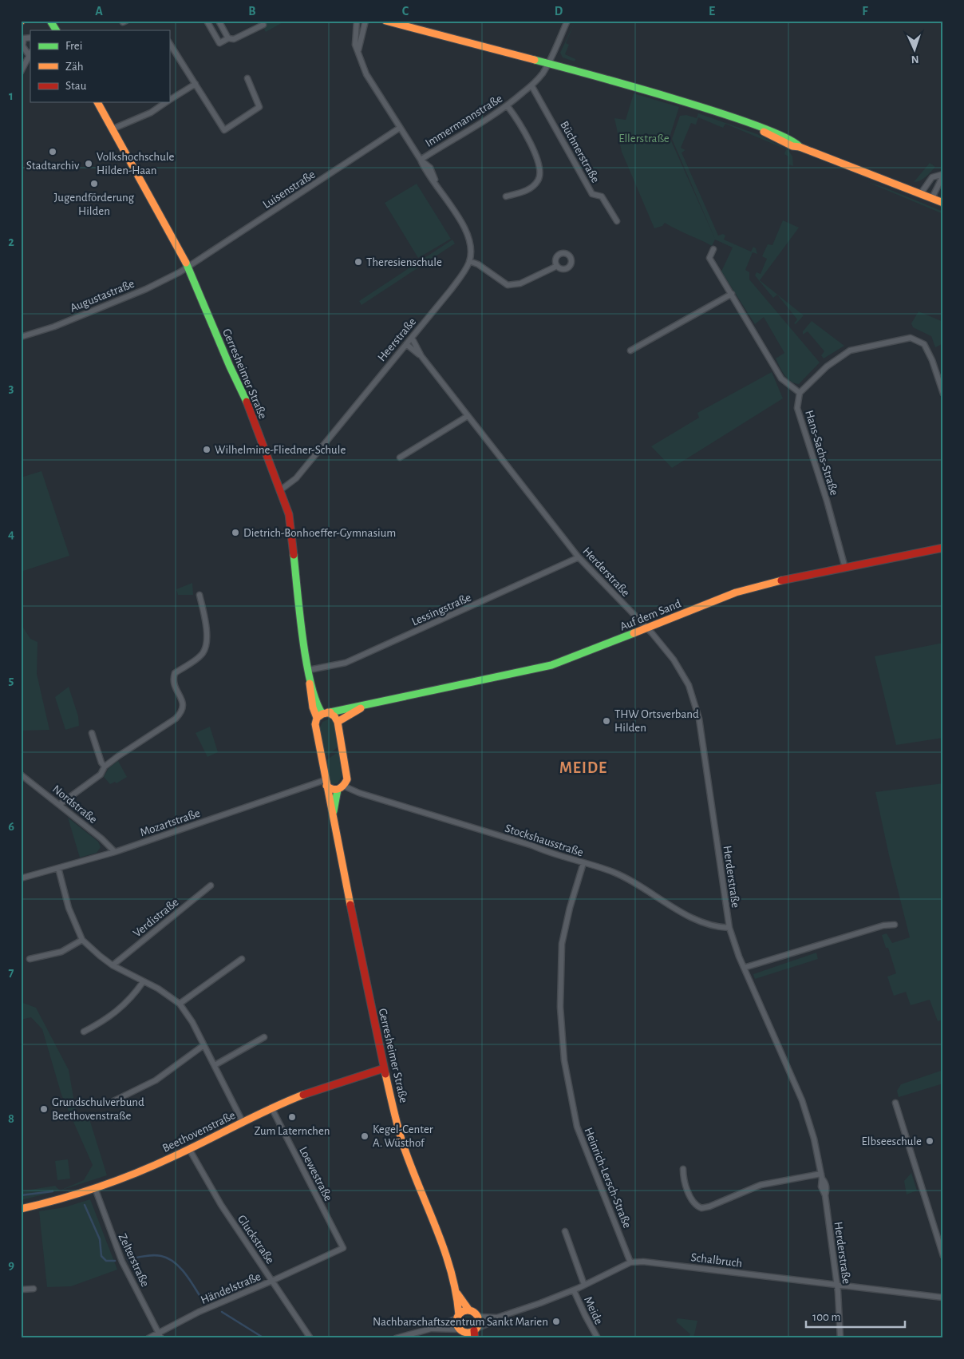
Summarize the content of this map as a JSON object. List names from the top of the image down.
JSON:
{
  "streets": {
    "street": [
      "Immermannstraße",
      "Büchnerstraße",
      "Luisenstraße",
      "Augustastraße",
      "Heerstraße",
      "Gerresheimer Straße",
      "Hans-Sachs-Straße",
      "Herderstraße",
      "Lessingstraße",
      "Auf dem Sand",
      "Nordstraße",
      "Mozartstraße",
      "Stockshausstraße",
      "Verdistraße",
      "Beethovenstraße",
      "Loewestraße",
      "Heinrich-Lersch-Straße",
      "Gluckstraße",
      "Zelterstraße",
      "Schalbruch",
      "Händelstraße",
      "Meide"
    ]
  },
  "crossings": [
    ["Immermannstraße", "Büchnerstraße"],
    ["Luisenstraße", "Augustastraße"],
    ["Luisenstraße", "Gerresheimer Straße"],
    ["Augustastraße", "Gerresheimer Straße"],
    ["Heerstraße", "Gerresheimer Straße"],
    ["Heerstraße", "Herderstraße"],
    ["Gerresheimer Straße", "Lessingstraße"],
    ["Gerresheimer Straße", "Auf dem Sand"],
    ["Gerresheimer Straße", "Mozartstraße"],
    ["Gerresheimer Straße", "Beethovenstraße"],
    ["Gerresheimer Straße", "Schalbruch"],
    ["Hans-Sachs-Straße", "Auf dem Sand"],
    ["Herderstraße", "Lessingstraße"],
    ["Herderstraße", "Auf dem Sand"],
    ["Herderstraße", "Stockshausstraße"],
    ["Herderstraße", "Schalbruch"],
    ["Nordstraße", "Mozartstraße"],
    ["Stockshausstraße", "Heinrich-Lersch-Straße"],
    ["Beethovenstraße", "Loewestraße"],
    ["Beethovenstraße", "Gluckstraße"],
    ["Beethovenstraße", "Zelterstraße"],
    ["Loewestraße", "Händelstraße"],
    ["Heinrich-Lersch-Straße", "Schalbruch"],
    ["Gluckstraße", "Händelstraße"],
    ["Zelterstraße", "Händelstraße"],
    ["Schalbruch", "Meide"]
  ],
  "districts": ["MEIDE"],
  "parks": ["Ellerstraße"],
  "places": [
    "Stadtarchiv",
    "Volkshochschule Hilden-Haan",
    "Jugendförderung Hilden",
    "Theresienschule",
    "Wilhelmine-Fliedner-Schule",
    "Dietrich-Bonhoeffer-Gymnasium",
    "THW Ortsverband Hilden",
    "Grundschulverbund Beethovenstraße",
    "Zum Laternchen",
    "Kegel-Center A. Wüsthof",
    "Elbseeschule",
    "Nachbarschaftszentrum Sankt Marien"
  ],
  "legend": ["Frei", "Zäh", "Stau"],
  "scale_bar": "100 m",
  "north": "bottom",
  "grid": {
    "columns": [
      "A",
      "B",
      "C",
      "D",
      "E",
      "F"
    ],
    "rows": [
      "1",
      "2",
      "3",
      "4",
      "5",
      "6",
      "7",
      "8",
      "9"
    ]
  }
}
